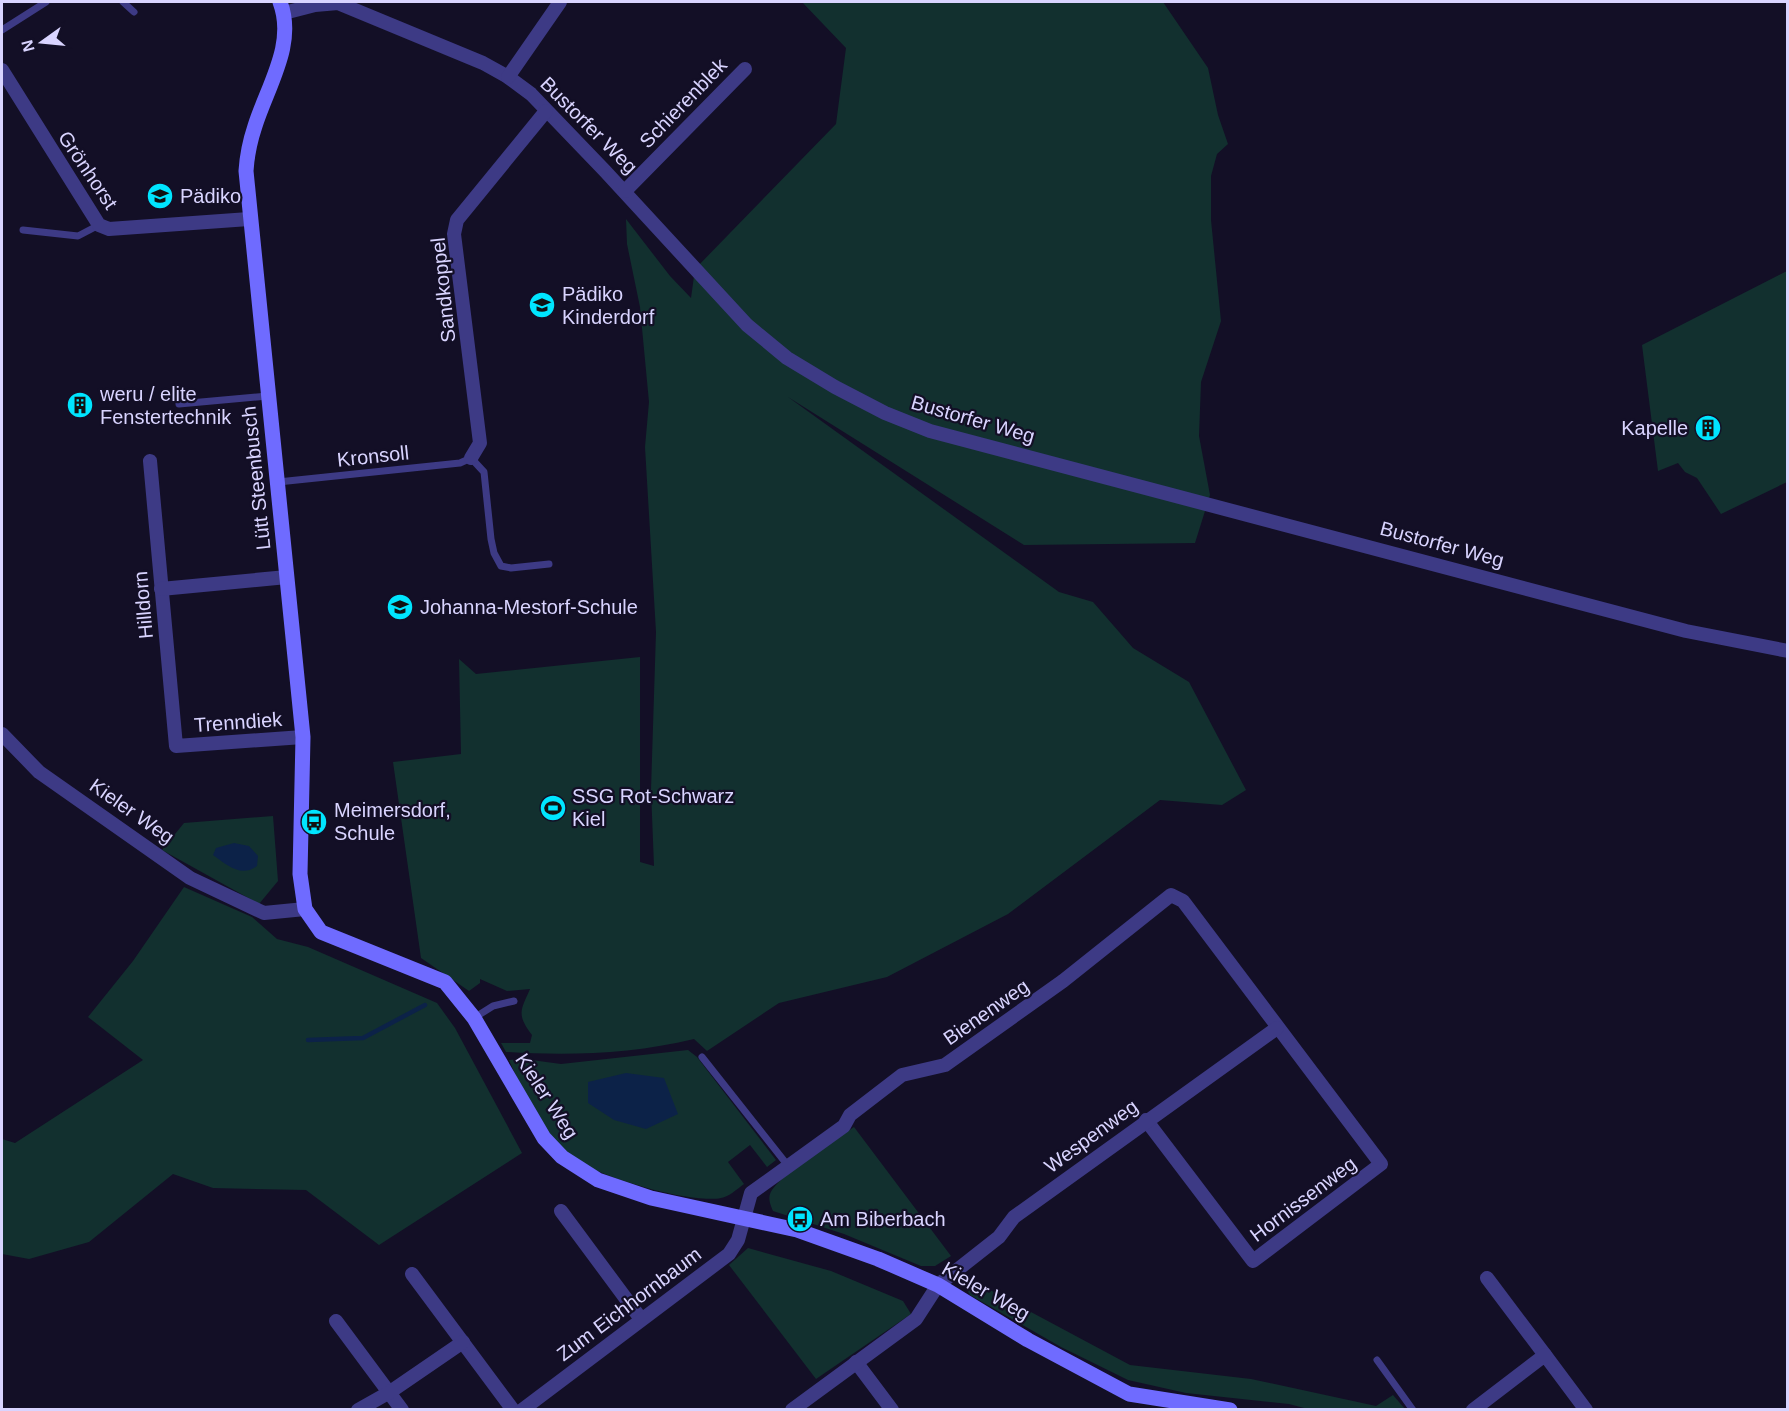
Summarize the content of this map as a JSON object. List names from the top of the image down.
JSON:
{
  "streets": {
    "street": [
      "Schierenblek",
      "Bustorfer Weg",
      "Grönhorst",
      "Sandkoppel",
      "Lütt Steenbusch",
      "Hilldorn",
      "Trenndiek",
      "Kieler Weg",
      "Bienenweg",
      "Wespenweg",
      "Hornissenweg",
      "Zum Eichhornbaum"
    ],
    "lane": ["Kronsoll"]
  },
  "crossings": [
    ["Schierenblek", "Bustorfer Weg"],
    ["Bustorfer Weg", "Sandkoppel"],
    ["Bustorfer Weg", "Lütt Steenbusch"],
    ["Grönhorst", "Lütt Steenbusch"],
    ["Sandkoppel", "Kronsoll"],
    ["Kronsoll", "Lütt Steenbusch"],
    ["Lütt Steenbusch", "Trenndiek"],
    ["Lütt Steenbusch", "Kieler Weg"],
    ["Hilldorn", "Trenndiek"],
    ["Kieler Weg", "Bienenweg"],
    ["Kieler Weg", "Wespenweg"],
    ["Kieler Weg", "Zum Eichhornbaum"],
    ["Bienenweg", "Wespenweg"],
    ["Bienenweg", "Hornissenweg"],
    ["Bienenweg", "Zum Eichhornbaum"],
    ["Wespenweg", "Hornissenweg"]
  ],
  "places": {
    "school or university": ["Pädiko", "Pädiko Kinderdorf", "Johanna-Mestorf-Schule"],
    "building": ["weru / elite Fenstertechnik", "Kapelle"],
    "sports": ["SSG Rot-Schwarz Kiel"],
    "bus stop": ["Meimersdorf, Schule", "Am Biberbach"]
  },
  "north": "left"
}
